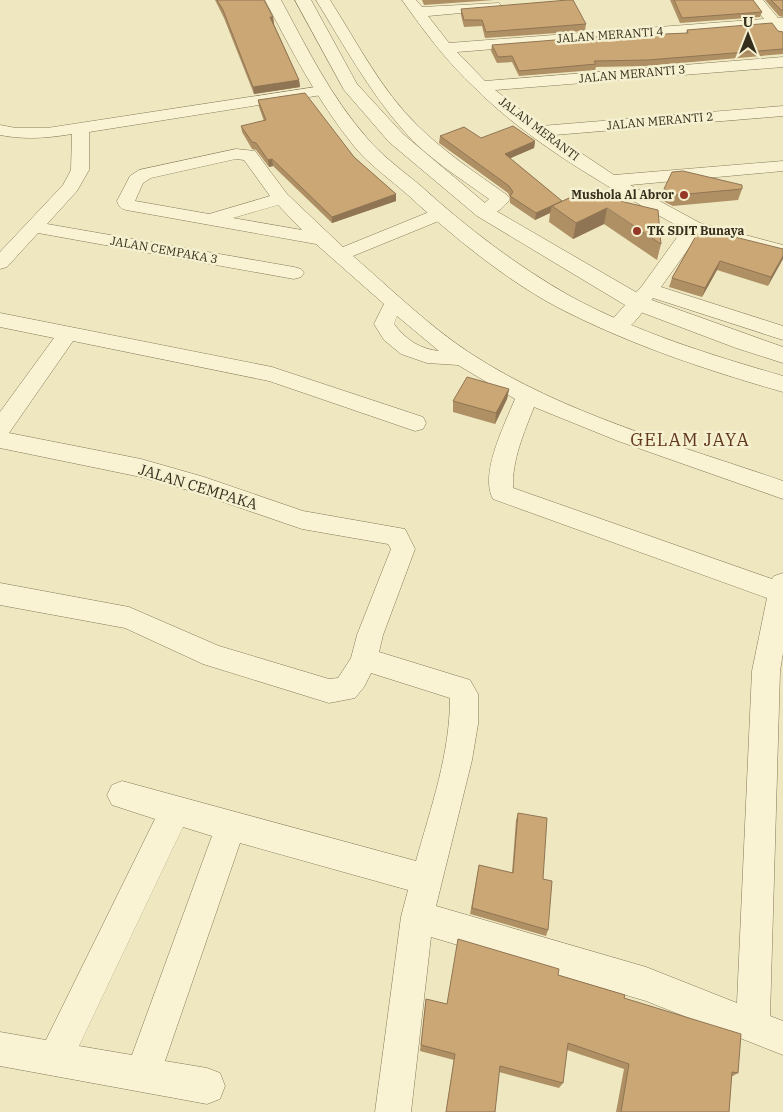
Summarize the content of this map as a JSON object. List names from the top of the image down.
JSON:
{
  "streets": {
    "street": [
      "JALAN MERANTI 4",
      "JALAN MERANTI 3",
      "JALAN MERANTI 2",
      "JALAN MERANTI",
      "JALAN CEMPAKA 3",
      "JALAN CEMPAKA"
    ]
  },
  "crossings": [
    ["JALAN MERANTI 4", "JALAN MERANTI"],
    ["JALAN MERANTI 3", "JALAN MERANTI"],
    ["JALAN MERANTI 2", "JALAN MERANTI"]
  ],
  "districts": ["GELAM JAYA"],
  "places": ["Mushola Al Abror", "TK SDIT Bunaya"],
  "north": "top"
}
